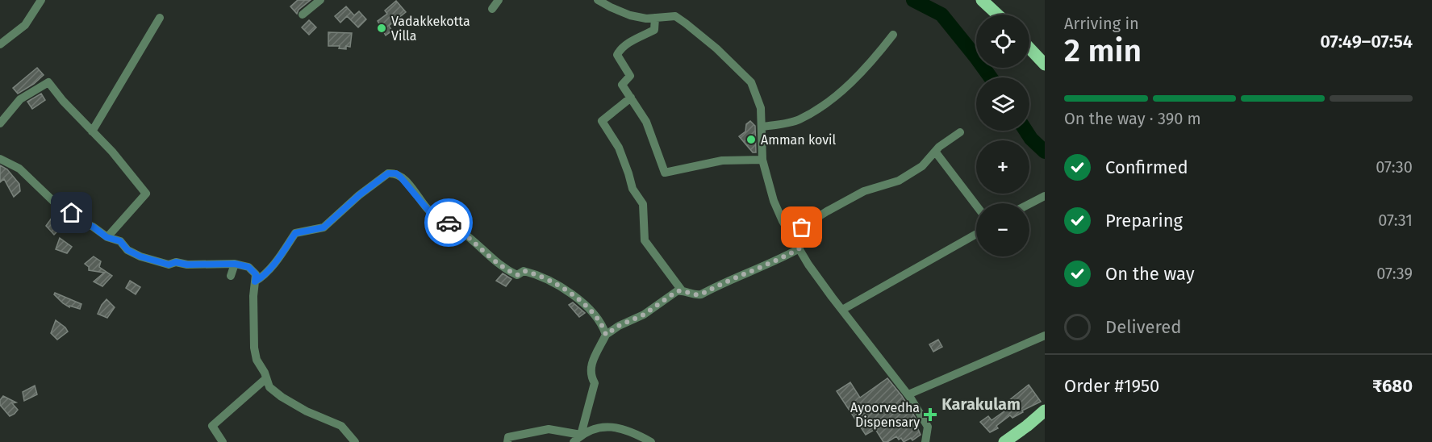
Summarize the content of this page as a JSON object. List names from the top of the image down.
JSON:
{
  "districts": ["Karakulam"],
  "places": {
    "other": ["Vadakkekotta Villa", "Amman kovil"],
    "health": ["Ayoorvedha Dispensary"]
  },
  "page": {
    "heading": ["2 min", "Arriving in", "07:49–07:54"],
    "panel": ["Order #1950", "₹680"],
    "map_buttons": ["+", "−"],
    "bar": "On the way · 390 m",
    "list": [
      ["Confirmed", "07:30"],
      ["Preparing", "07:31"],
      ["On the way", "07:39"],
      "Delivered"
    ]
  }
}
